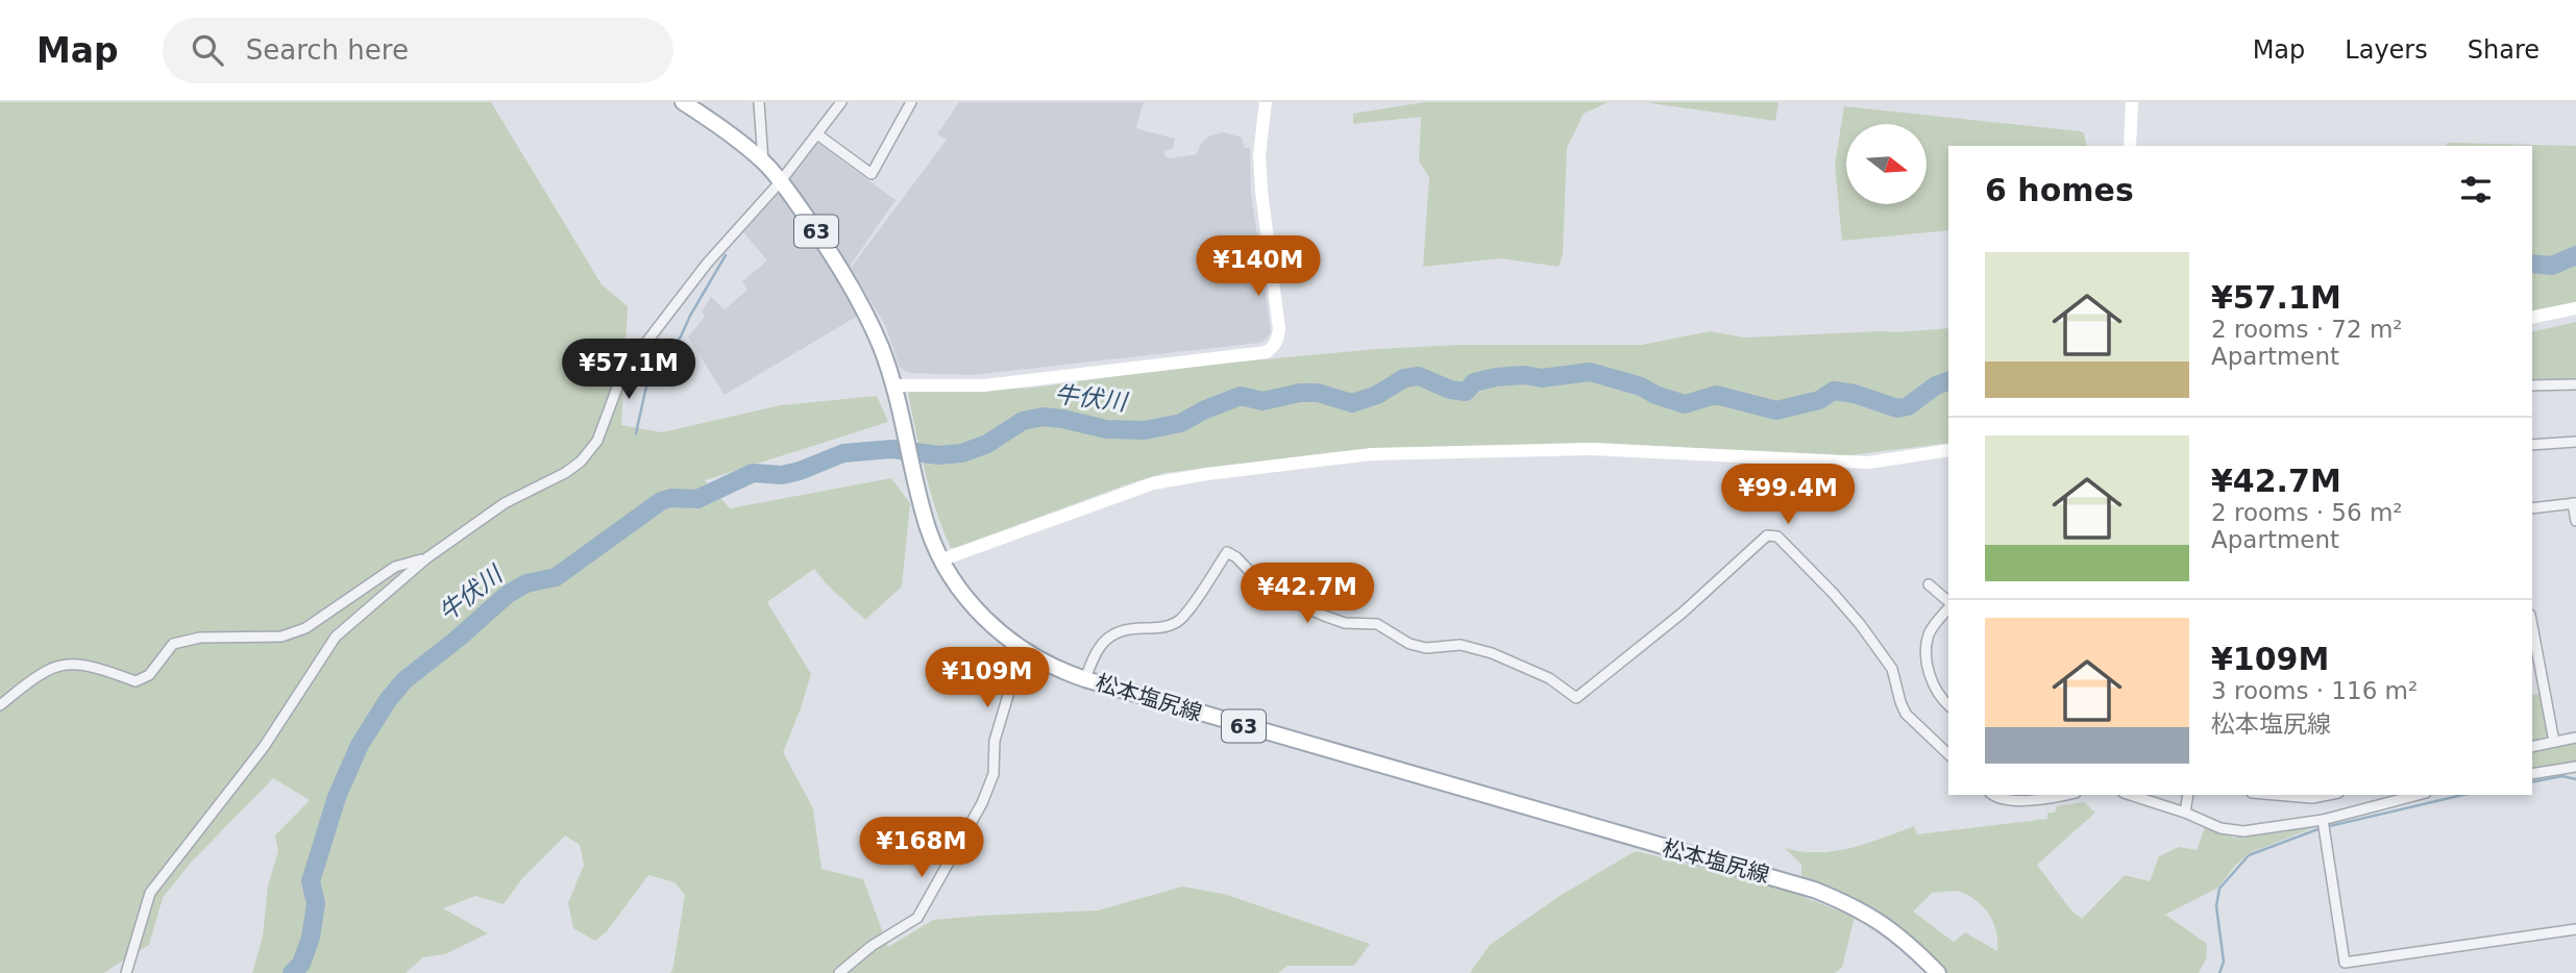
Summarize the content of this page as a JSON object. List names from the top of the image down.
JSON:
{
  "streets": {
    "main road": ["63", "松本塩尻線"]
  },
  "water": ["牛伏川"],
  "north": "right",
  "page": {
    "header": "Map",
    "search": "Search here",
    "nav": ["Map", "Layers", "Share"],
    "heading": "6 homes",
    "list": [
      {
        "name": "¥57.1M",
        "note": "2 rooms · 72 m² · Apartment"
      },
      {
        "name": "¥42.7M",
        "note": "2 rooms · 56 m² · Apartment"
      },
      {
        "name": "¥109M",
        "note": "3 rooms · 116 m² · 松本塩尻線"
      }
    ],
    "price": [
      "¥140M",
      "¥57.1M",
      "¥99.4M",
      "¥42.7M",
      "¥109M",
      "¥168M"
    ]
  }
}
